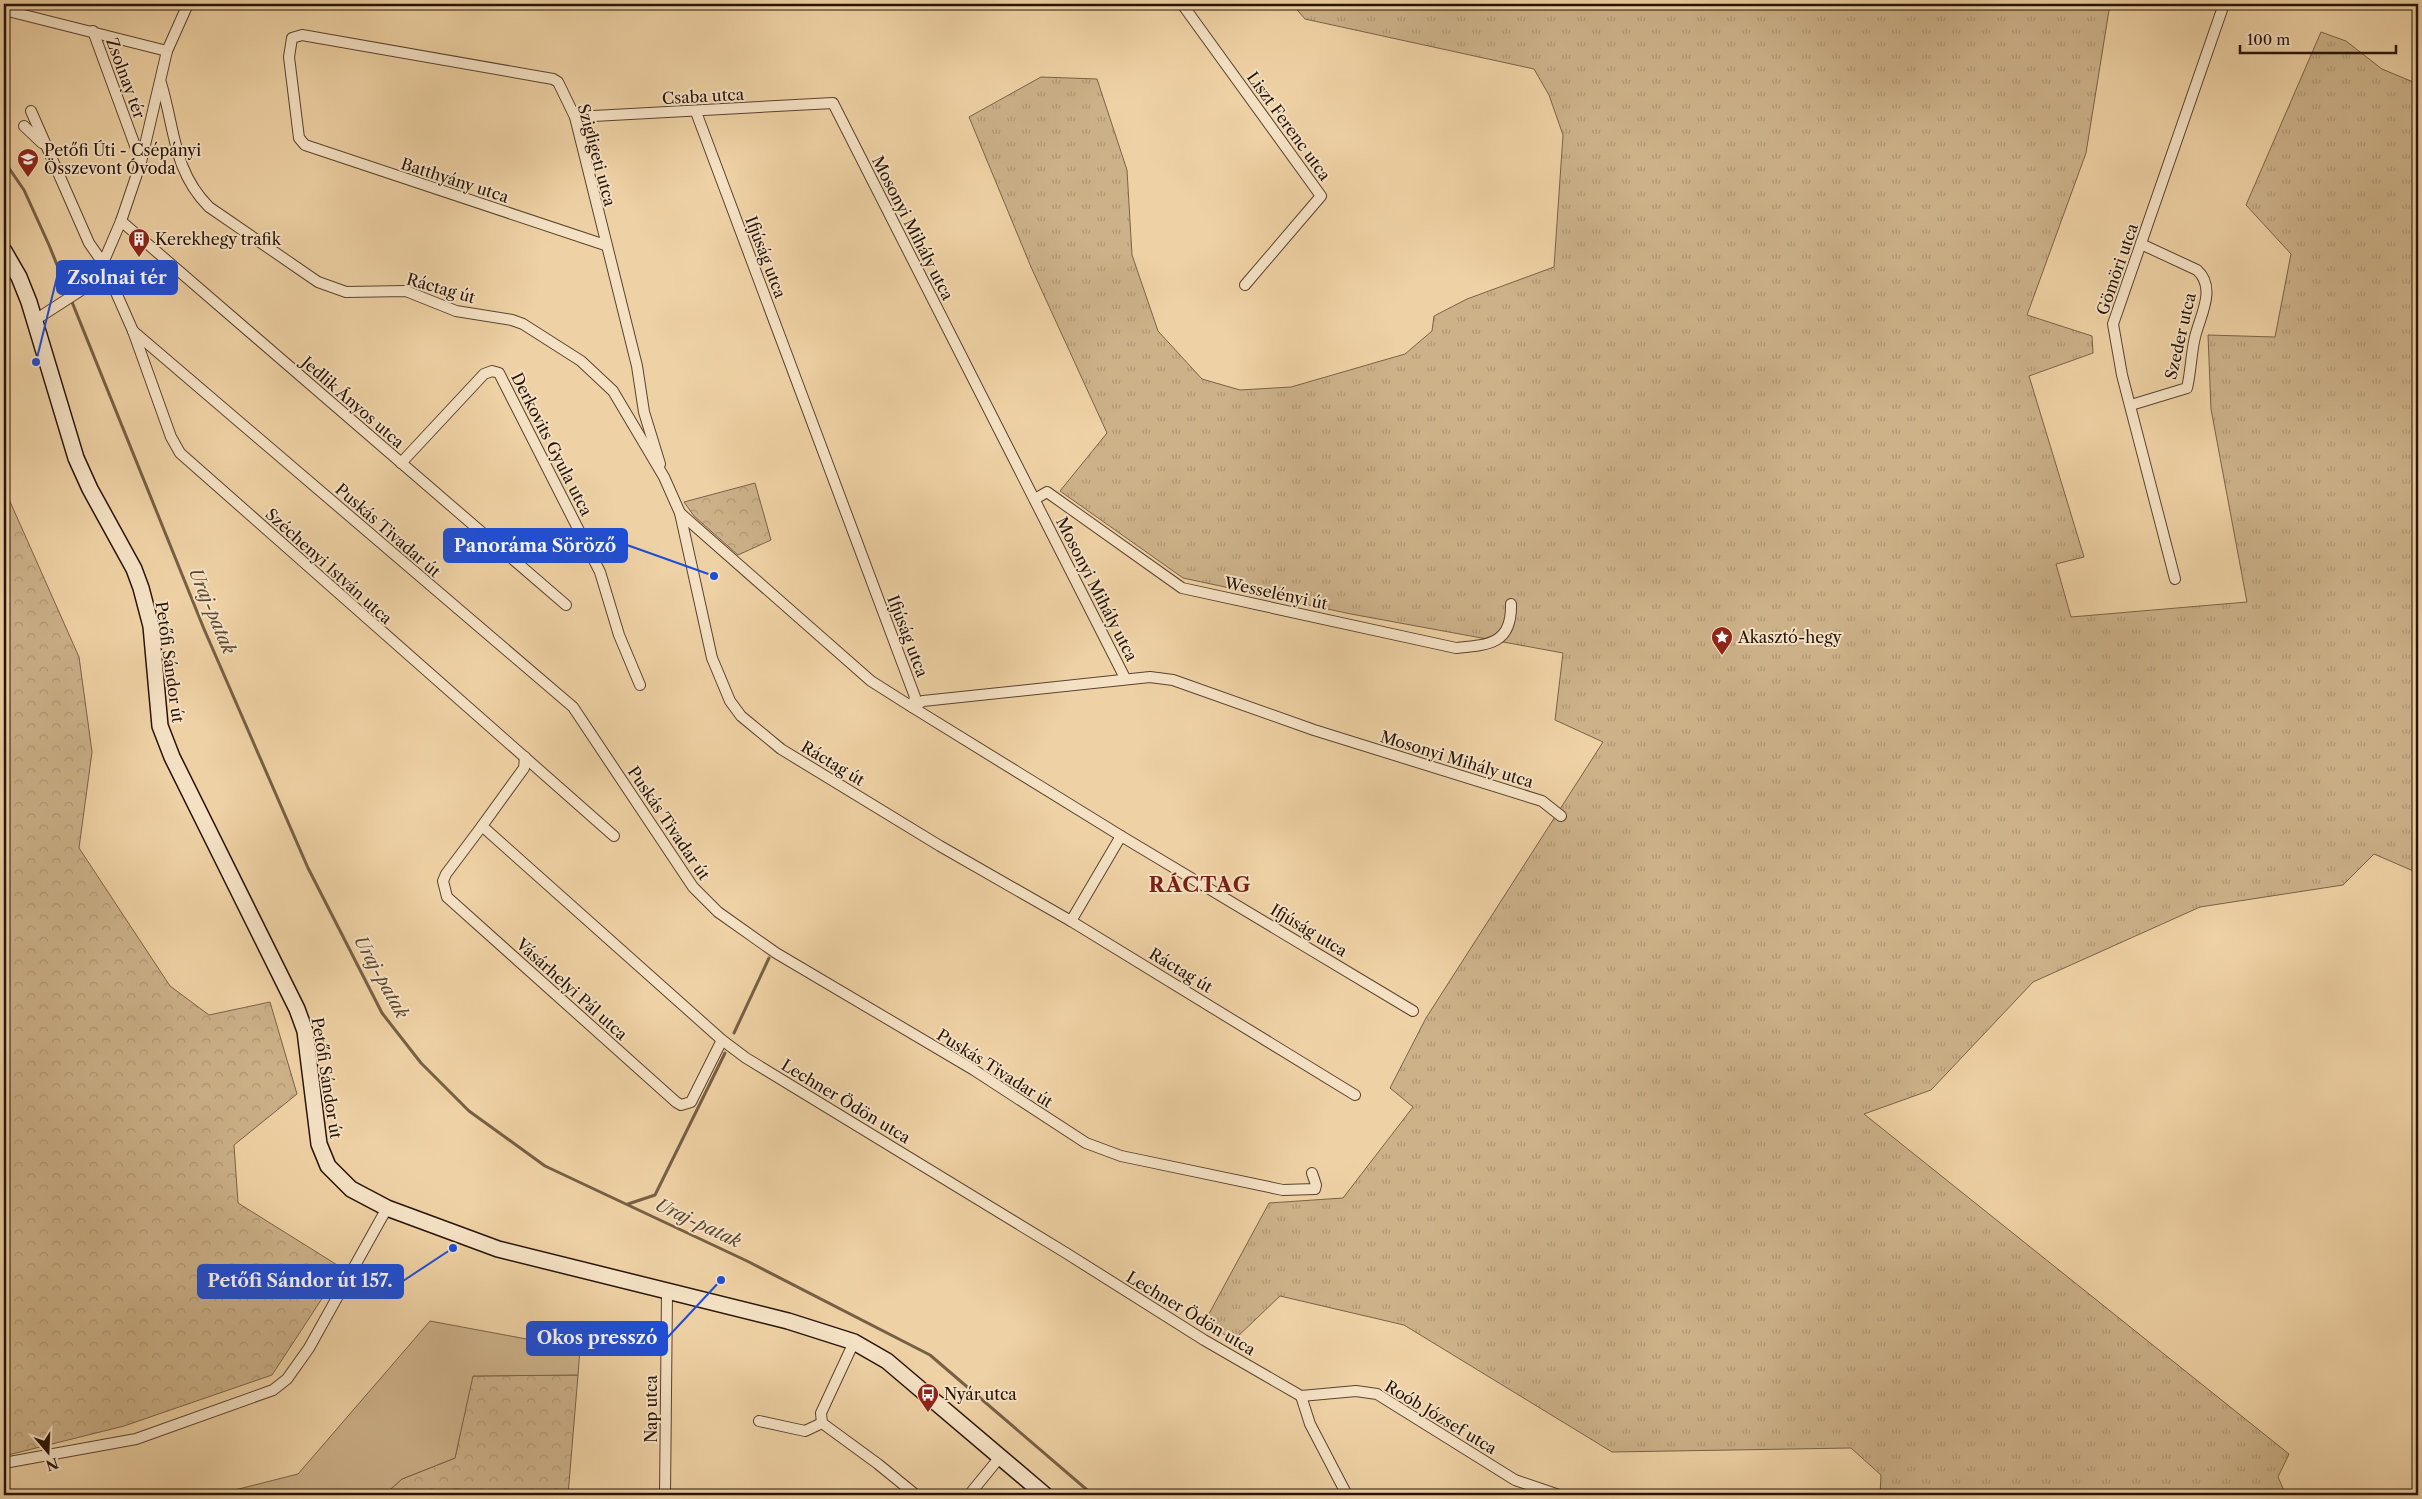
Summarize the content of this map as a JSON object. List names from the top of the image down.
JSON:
{
  "streets": {
    "street": [
      "Zsolnay tér",
      "Csaba utca",
      "Liszt Ferenc utca",
      "Szigligeti utca",
      "Batthyány utca",
      "Mosonyi Mihály utca",
      "Ifjúság utca",
      "Gömöri utca",
      "Ráctag út",
      "Szeder utca",
      "Jedlik Ányos utca",
      "Derkovits Gyula utca",
      "Puskás Tivadar út",
      "Széchenyi István utca",
      "Wesselényi út",
      "Petőfi Sándor út",
      "Vásárhelyi Pál utca",
      "Lechner Ödön utca",
      "Nap utca",
      "Roób József utca"
    ]
  },
  "crossings": [
    ["Csaba utca", "Szigligeti utca"],
    ["Csaba utca", "Mosonyi Mihály utca"],
    ["Csaba utca", "Ifjúság utca"],
    ["Szigligeti utca", "Batthyány utca"],
    ["Szigligeti utca", "Ráctag út"],
    ["Mosonyi Mihály utca", "Wesselényi út"],
    ["Gömöri utca", "Szeder utca"],
    ["Jedlik Ányos utca", "Derkovits Gyula utca"],
    ["Puskás Tivadar út", "Széchenyi István utca"],
    ["Petőfi Sándor út", "Nap utca"],
    ["Vásárhelyi Pál utca", "Lechner Ödön utca"],
    ["Lechner Ödön utca", "Roób József utca"]
  ],
  "districts": ["RÁCTAG"],
  "water": ["Uraj-patak"],
  "places": {
    "school or university": ["Petőfi Úti - Csépányi Összevont Óvoda"],
    "building": ["Kerekhegy trafik"],
    "other": [
      "Zsolnai tér",
      "Panoráma Söröző",
      "Petőfi Sándor út 157.",
      "Okos presszó"
    ],
    "place": ["Akasztó-hegy"],
    "bus stop": ["Nyár utca"]
  },
  "scale_bar": "100 m",
  "north": "bottom"
}
